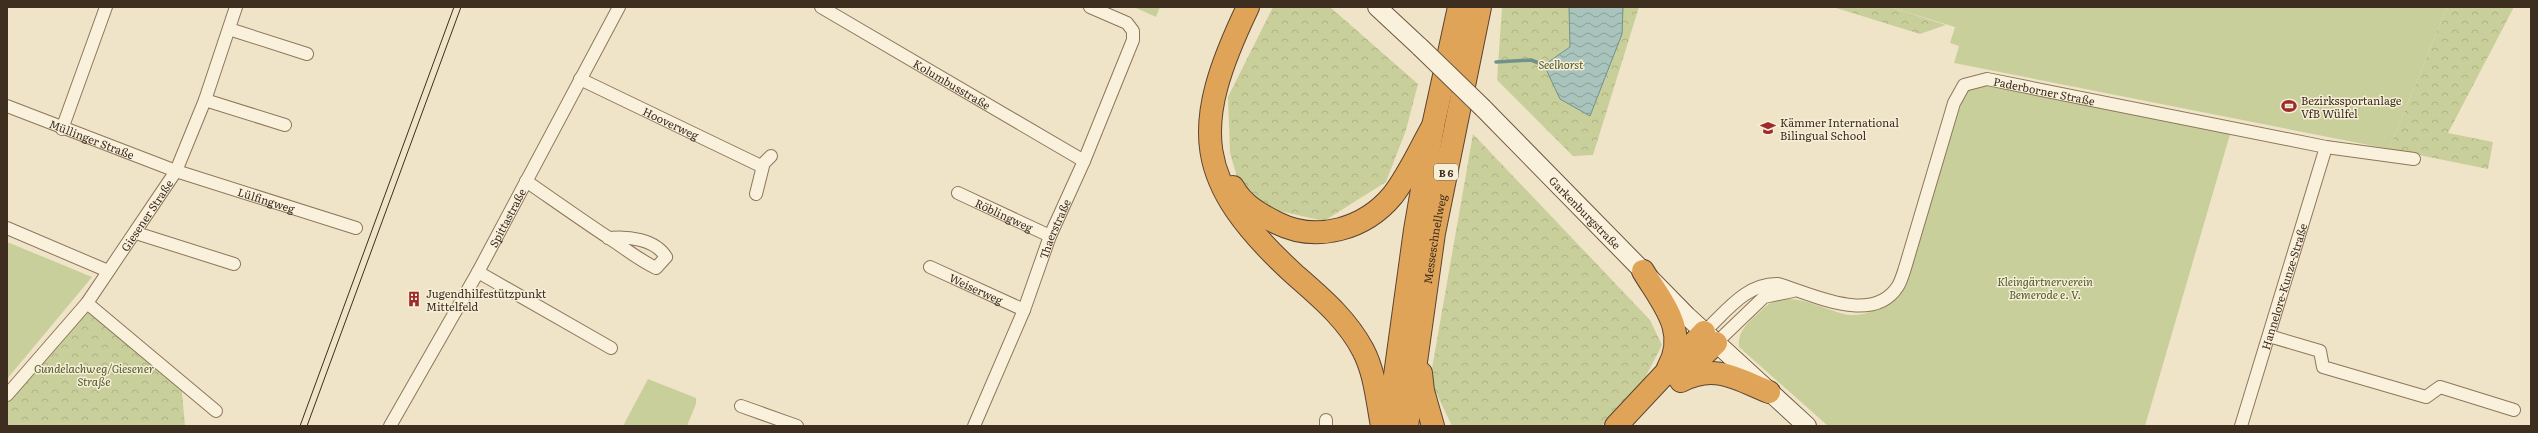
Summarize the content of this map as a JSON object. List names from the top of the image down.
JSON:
{
  "streets": {
    "highway": ["B 6", "Messeschnellweg"],
    "main road": ["Garkenburgstraße"],
    "street": [
      "Kolumbusstraße",
      "Paderborner Straße",
      "Hooverweg",
      "Müllinger Straße",
      "Lülfingweg",
      "Röblingweg",
      "Giesener Straße",
      "Spittastraße",
      "Thaerstraße",
      "Hannelore-Kunze-Straße",
      "Weiserweg"
    ]
  },
  "crossings": [
    ["Kolumbusstraße", "Thaerstraße"],
    ["Paderborner Straße", "Garkenburgstraße"],
    ["Paderborner Straße", "Hannelore-Kunze-Straße"],
    ["Hooverweg", "Spittastraße"],
    ["Müllinger Straße", "Lülfingweg"],
    ["Müllinger Straße", "Giesener Straße"],
    ["Lülfingweg", "Giesener Straße"],
    ["Röblingweg", "Thaerstraße"],
    ["Thaerstraße", "Weiserweg"]
  ],
  "parks": ["Seelhorst", "Kleingärtnerverein Bemerode e. V.", "Gundelachweg/Giesener Straße"],
  "places": {
    "sports": ["Bezirkssportanlage VfB Wülfel"],
    "school or university": ["Kämmer International Bilingual School"],
    "building": ["Jugendhilfestützpunkt Mittelfeld"]
  }
}
